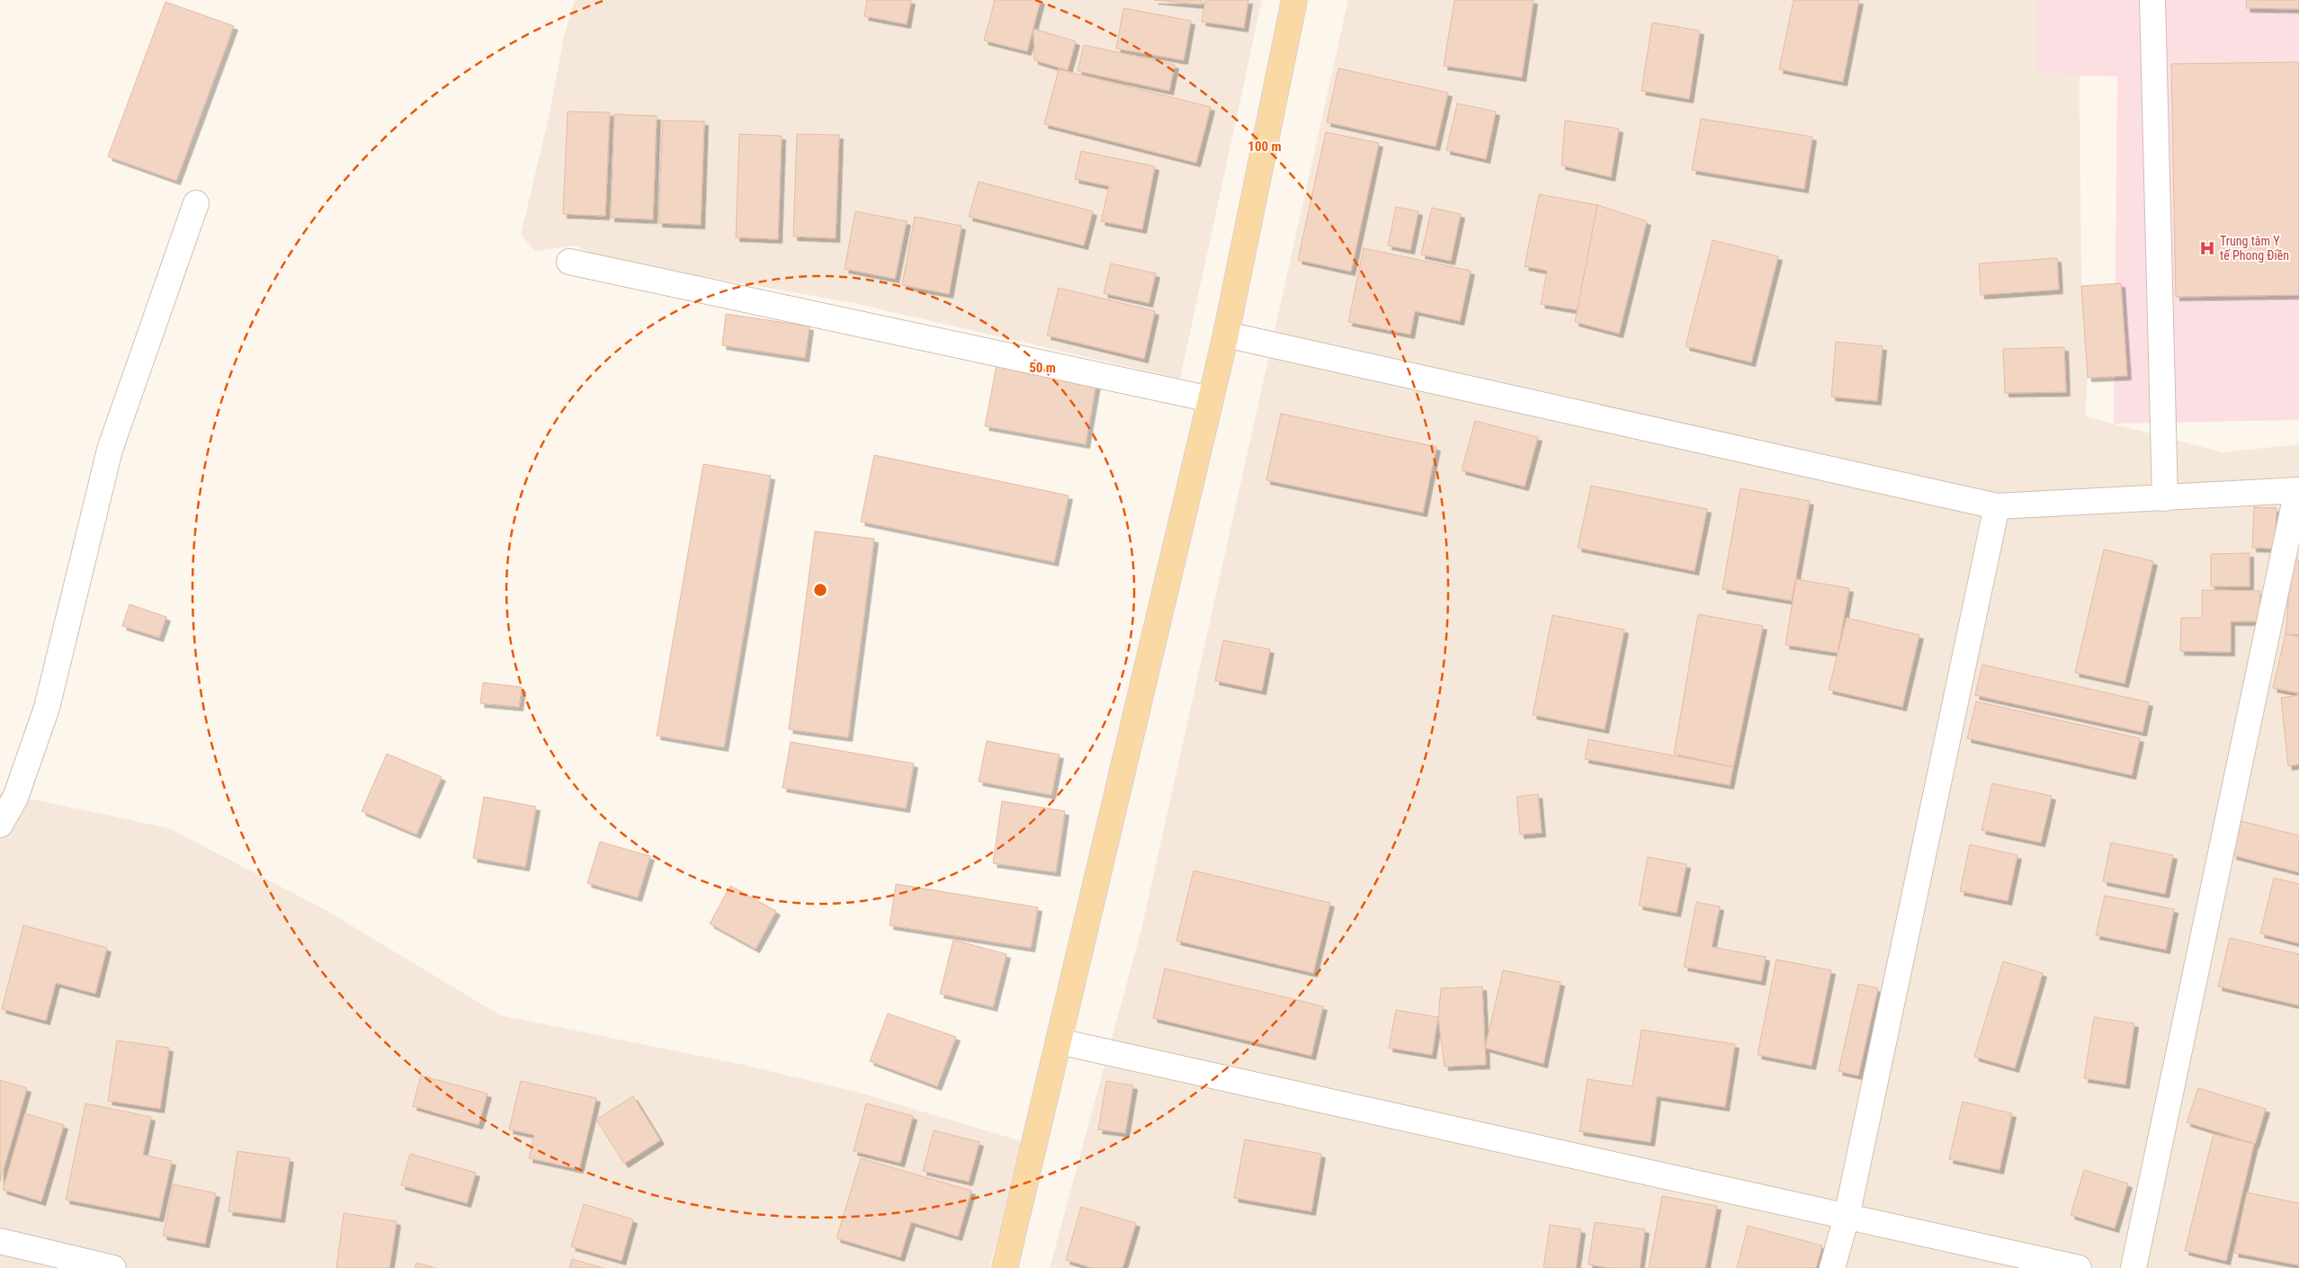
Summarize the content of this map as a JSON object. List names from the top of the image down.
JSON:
{
  "places": {
    "hospital": ["Trung tâm Y tế Phong Điền"]
  },
  "rings": ["100 m", "50 m"]
}
